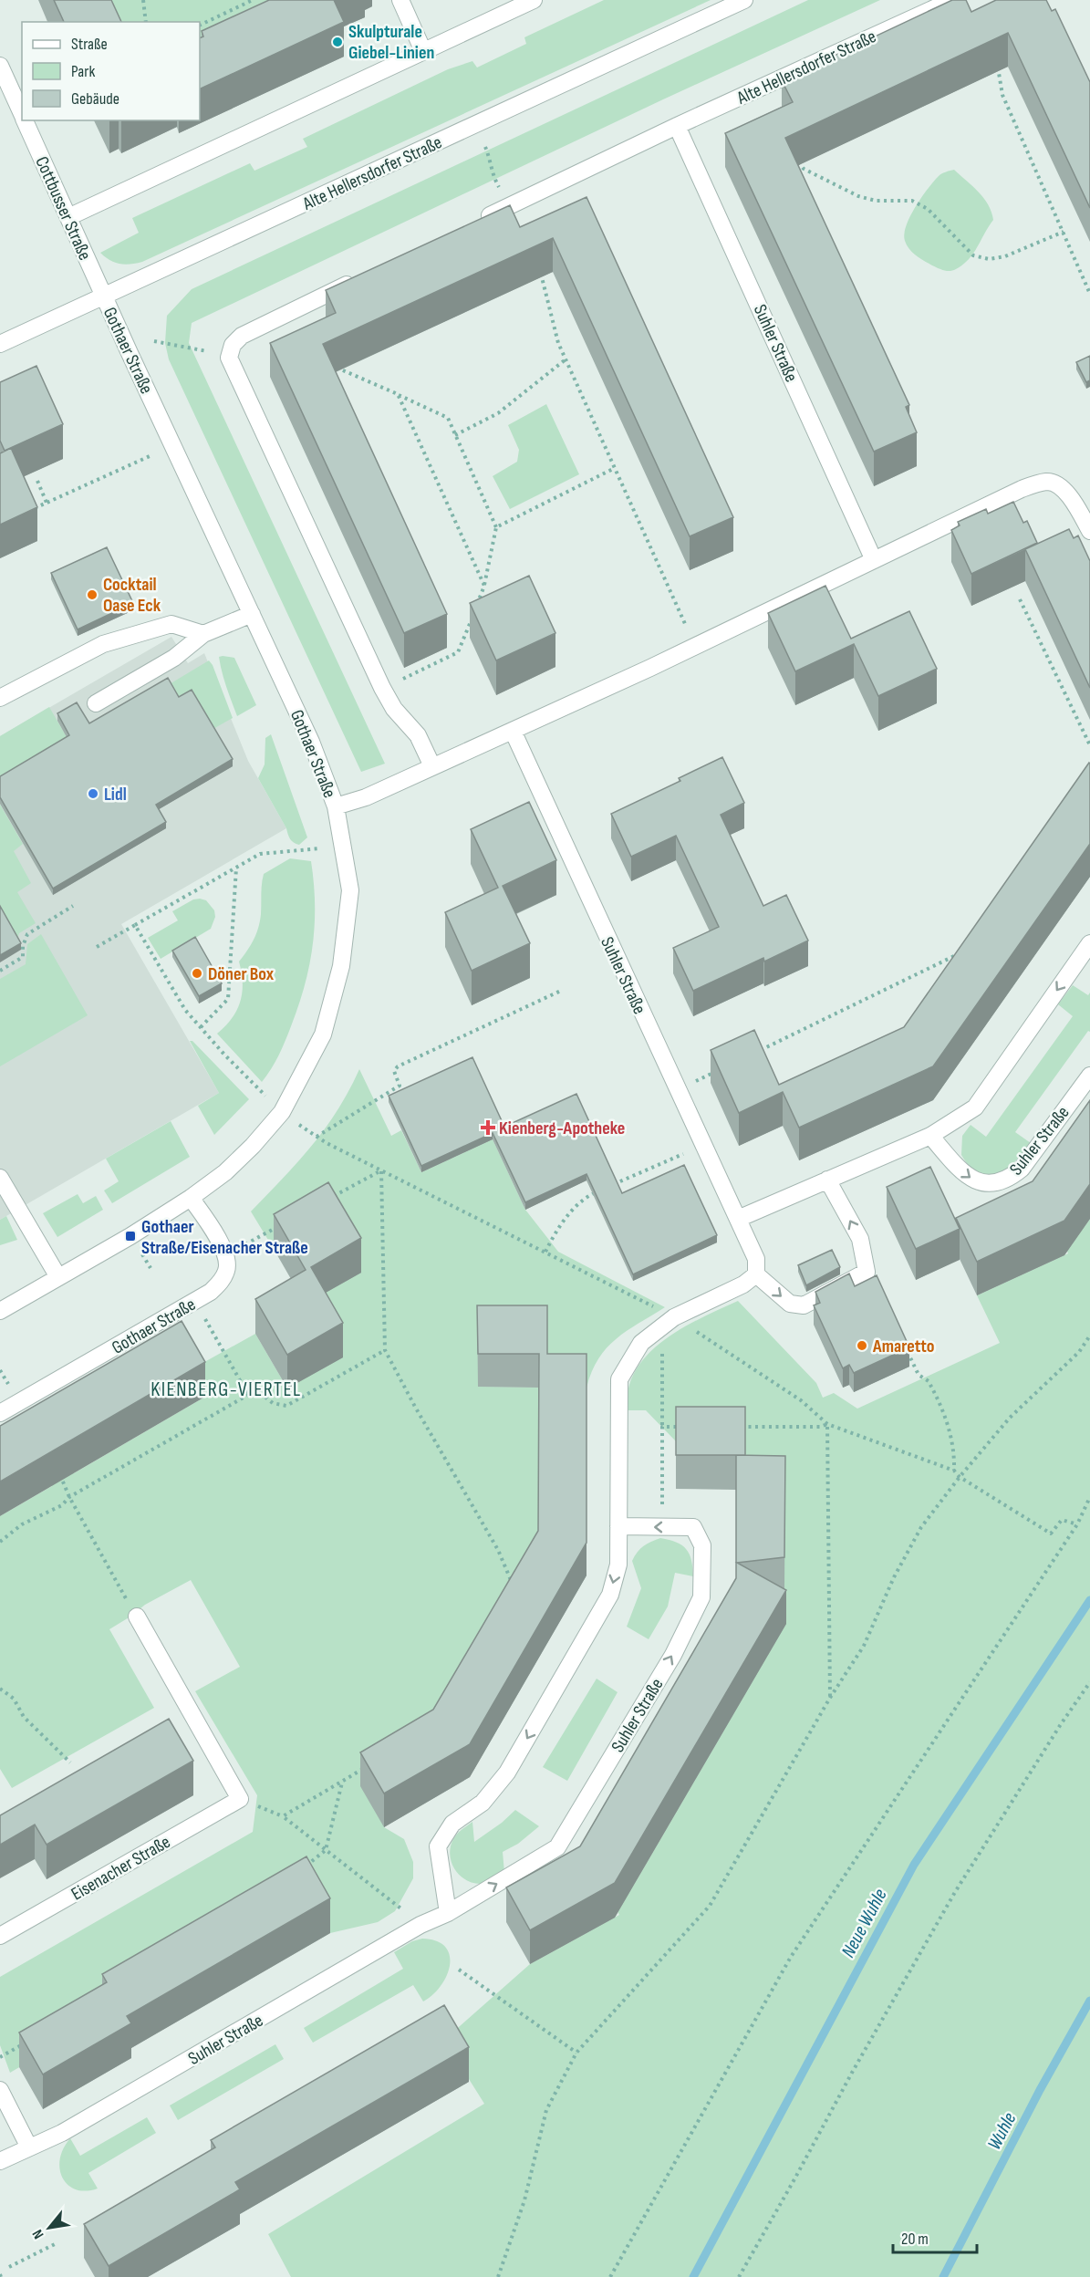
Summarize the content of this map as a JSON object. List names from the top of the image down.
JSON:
{
  "streets": {
    "street": [
      "Alte Hellersdorfer Straße",
      "Cottbusser Straße",
      "Suhler Straße",
      "Gothaer Straße",
      "Eisenacher Straße"
    ]
  },
  "crossings": [
    ["Alte Hellersdorfer Straße", "Cottbusser Straße"],
    ["Alte Hellersdorfer Straße", "Suhler Straße"],
    ["Alte Hellersdorfer Straße", "Gothaer Straße"],
    ["Cottbusser Straße", "Gothaer Straße"]
  ],
  "districts": ["KIENBERG-VIERTEL"],
  "water": ["Neue Wuhle", "Wuhle"],
  "places": {
    "other": [
      "Skulpturale Giebel-Linien",
      "Cocktail Oase Eck",
      "Lidl",
      "Döner Box",
      "Amaretto"
    ],
    "health": ["Kienberg-Apotheke"],
    "transit": ["Gothaer Straße/Eisenacher Straße"]
  },
  "legend": ["Straße", "Park", "Gebäude"],
  "scale_bar": "20 m",
  "north": "bottom left"
}
